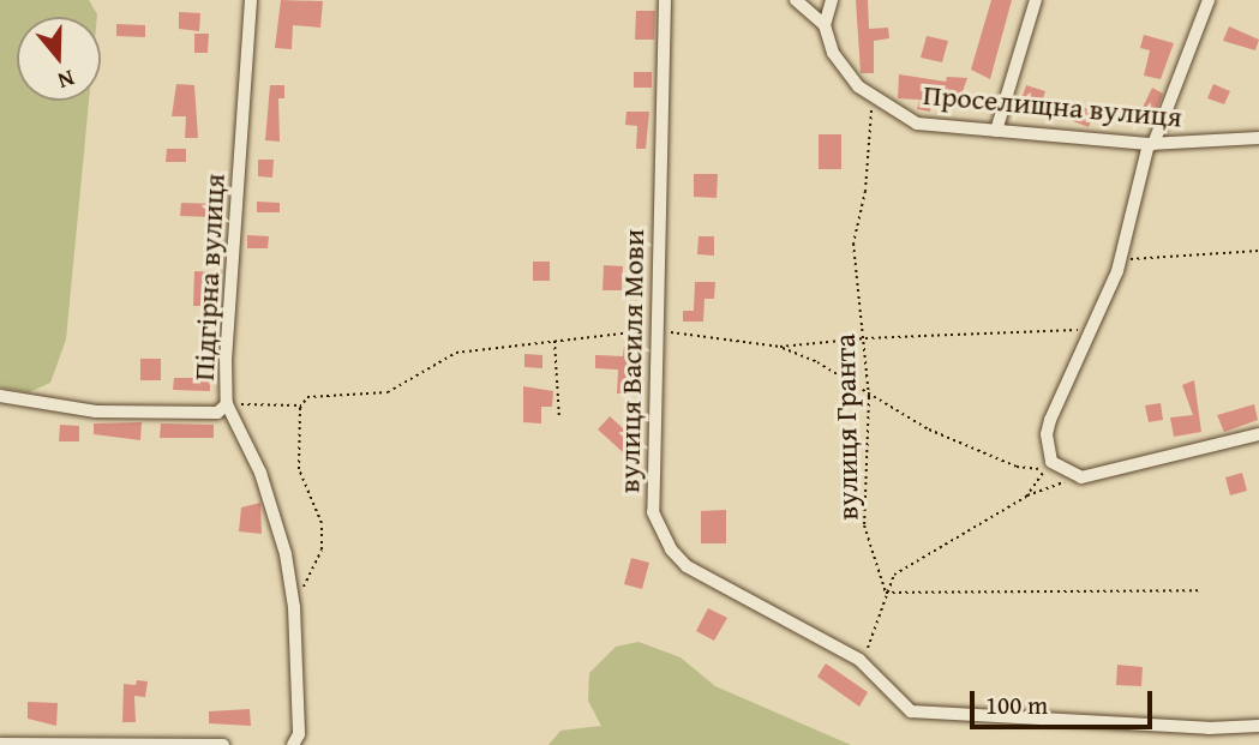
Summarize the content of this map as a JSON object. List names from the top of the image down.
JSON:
{
  "streets": {
    "street": ["Проселищна вулиця", "Підгірна вулиця", "вулиця Василя Мови"],
    "path": ["вулиця Гранта"]
  },
  "crossings": [
    ["Проселищна вулиця", "вулиця Гранта"]
  ],
  "scale_bar": "100 m",
  "north": "bottom"
}
